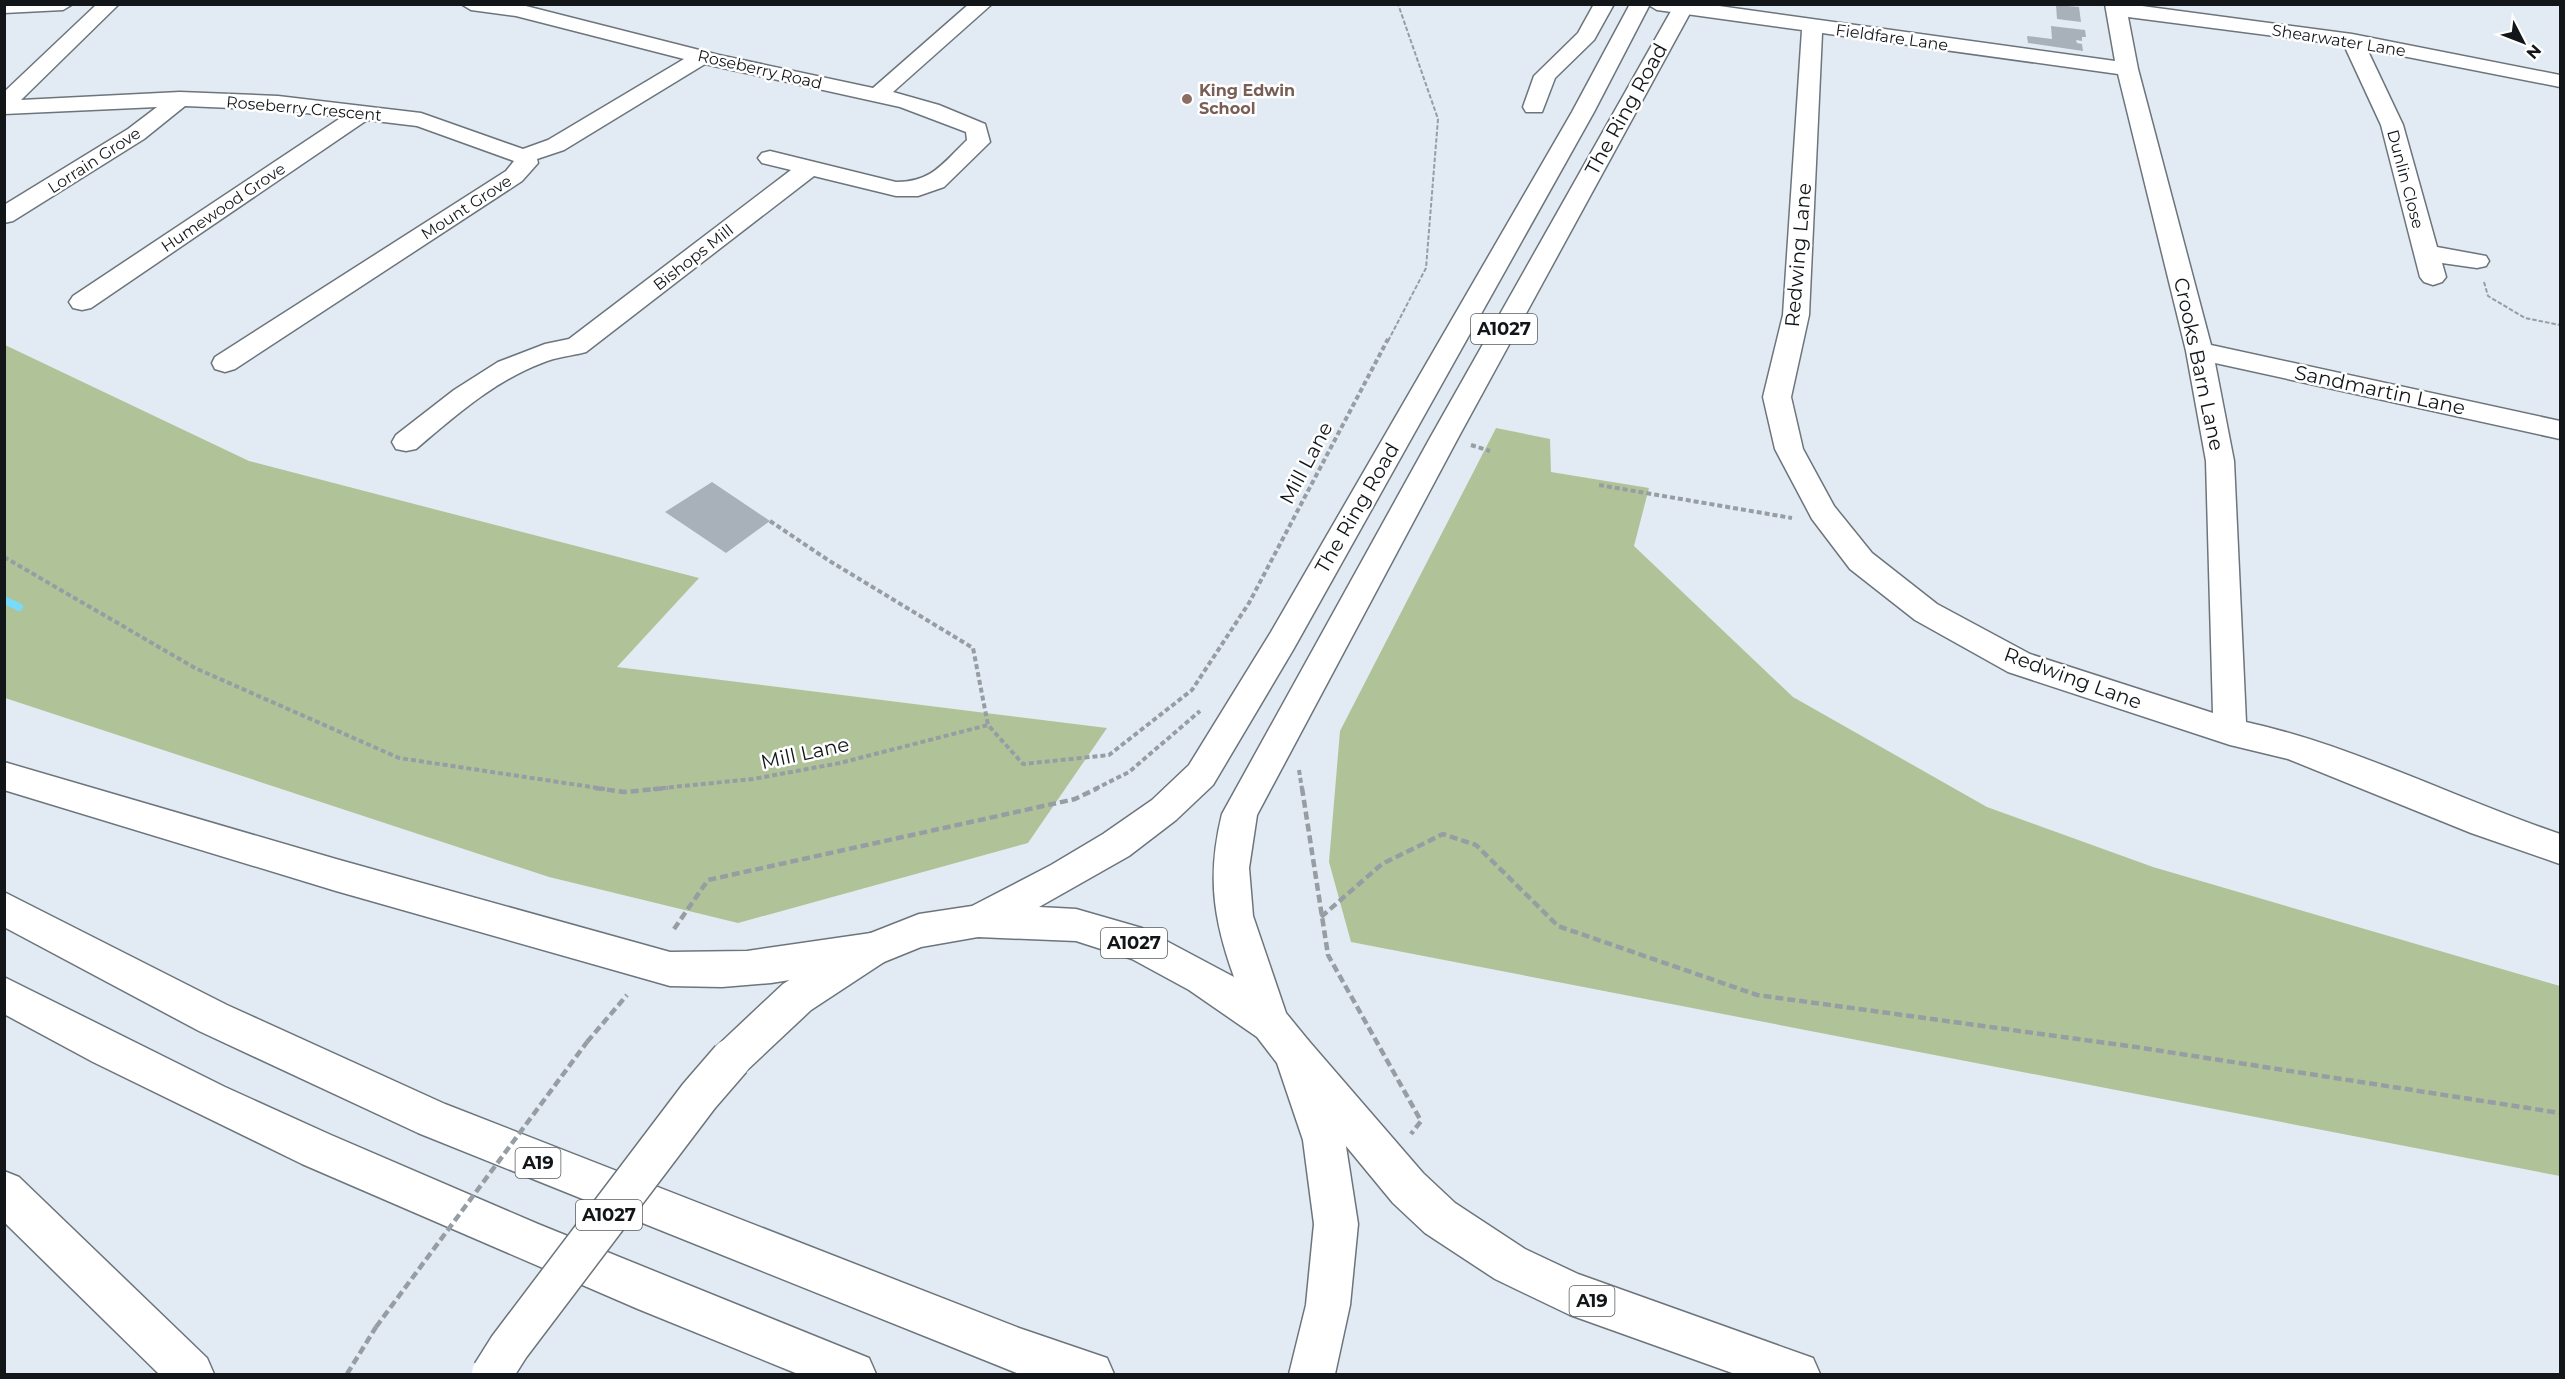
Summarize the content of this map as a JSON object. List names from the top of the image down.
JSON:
{
  "streets": {
    "main road": [
      "Fieldfare Lane",
      "Shearwater Lane",
      "Roseberry Road",
      "Roseberry Crescent",
      "The Ring Road",
      "Lorrain Grove",
      "Dunlin Close",
      "Humewood Grove",
      "Mount Grove",
      "Redwing Lane",
      "Bishops Mill",
      "A1027",
      "Crooks Barn Lane",
      "Sandmartin Lane",
      "A19"
    ],
    "path": ["Mill Lane"]
  },
  "crossings": [
    ["Fieldfare Lane", "The Ring Road"],
    ["Fieldfare Lane", "Redwing Lane"],
    ["Fieldfare Lane", "Crooks Barn Lane"],
    ["Shearwater Lane", "Dunlin Close"],
    ["Shearwater Lane", "Crooks Barn Lane"],
    ["Roseberry Road", "Mount Grove"],
    ["Roseberry Road", "Bishops Mill"],
    ["Roseberry Crescent", "Lorrain Grove"],
    ["Roseberry Crescent", "Humewood Grove"],
    ["Roseberry Crescent", "Mount Grove"],
    ["The Ring Road", "A1027"],
    ["The Ring Road", "A19"],
    ["Redwing Lane", "Crooks Barn Lane"],
    ["A1027", "A19"],
    ["Crooks Barn Lane", "Sandmartin Lane"]
  ],
  "places": ["King Edwin School"],
  "north": "bottom right"
}
